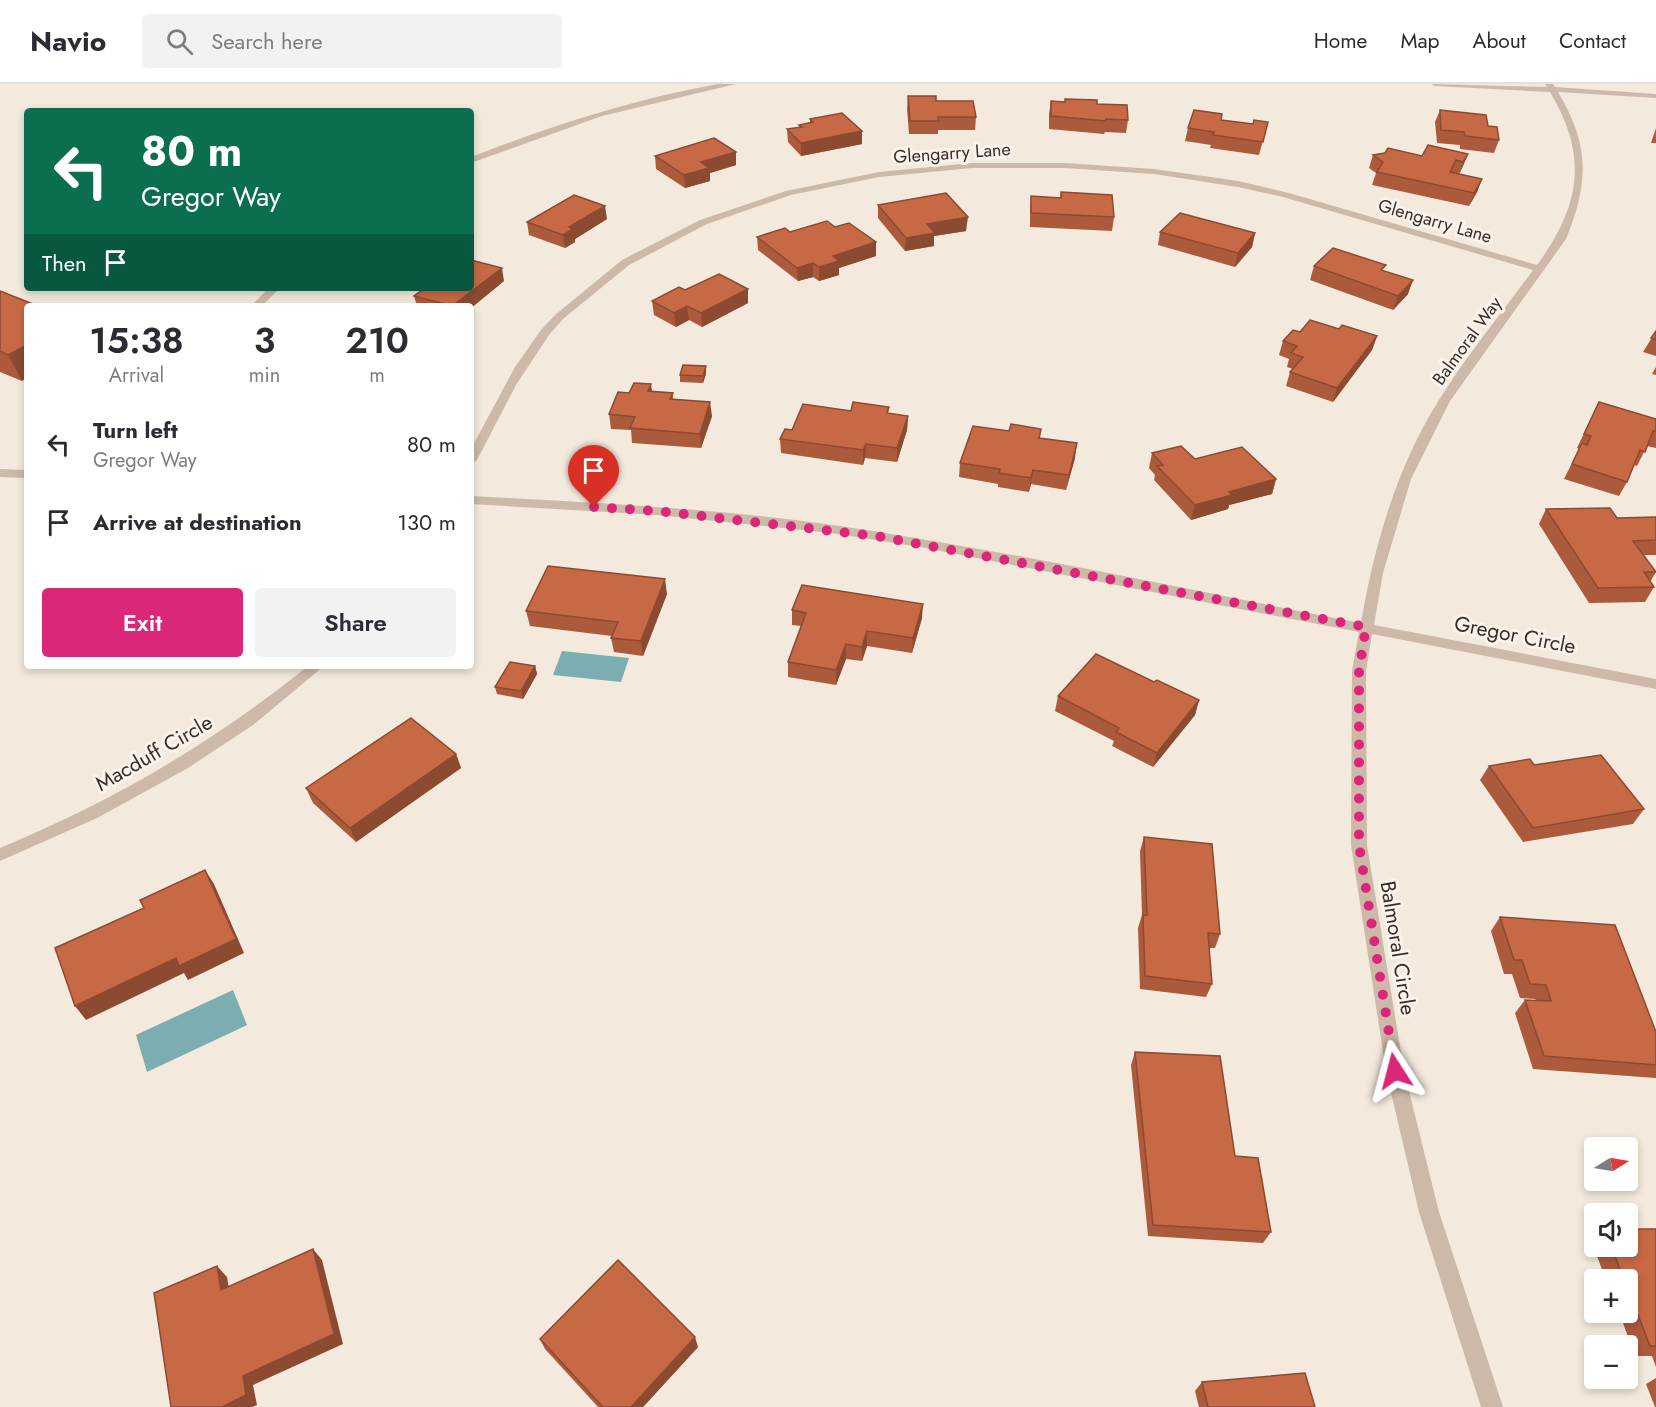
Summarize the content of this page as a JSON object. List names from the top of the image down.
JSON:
{
  "streets": {
    "street": [
      "Glengarry Lane",
      "Balmoral Way",
      "Gregor Circle",
      "Macduff Circle",
      "Balmoral Circle"
    ]
  },
  "crossings": [
    ["Glengarry Lane", "Balmoral Way"],
    ["Balmoral Way", "Gregor Circle"],
    ["Balmoral Way", "Balmoral Circle"],
    ["Gregor Circle", "Balmoral Circle"]
  ],
  "north": "right",
  "page": {
    "header": "Navio",
    "search": "Search here",
    "nav": [
      "Home",
      "Map",
      "About",
      "Contact"
    ],
    "turn": ["80 m", "Gregor Way"],
    "then": "Then",
    "eta": [
      "15:38",
      "Arrival",
      "3",
      "min",
      "210",
      "m"
    ],
    "list": [
      {
        "name": "Turn left",
        "note": "Gregor Way",
        "value": "80 m"
      },
      {
        "name": "Arrive at destination",
        "value": "130 m"
      }
    ],
    "buttons": ["Exit", "Share"],
    "map_buttons": ["+", "−"]
  }
}
